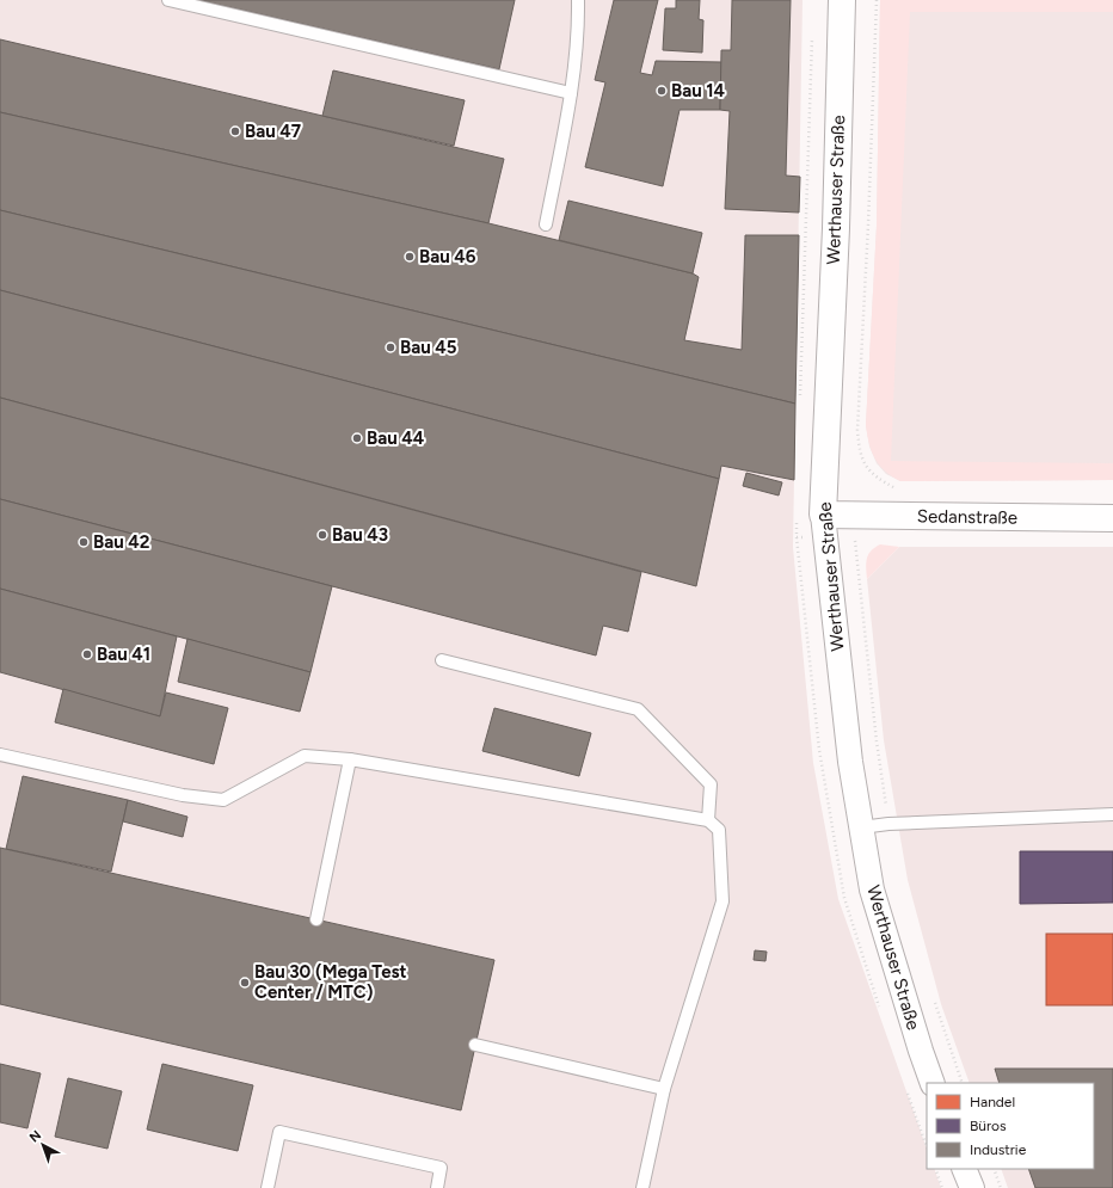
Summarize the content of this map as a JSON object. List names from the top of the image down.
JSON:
{
  "streets": {
    "main road": ["Werthauser Straße", "Sedanstraße"]
  },
  "crossings": [
    ["Werthauser Straße", "Sedanstraße"]
  ],
  "places": [
    "Bau 14",
    "Bau 47",
    "Bau 46",
    "Bau 45",
    "Bau 44",
    "Bau 43",
    "Bau 42",
    "Bau 41",
    "Bau 30 (Mega Test Center / MTC)"
  ],
  "legend": ["Handel", "Büros", "Industrie"],
  "north": "top left"
}
